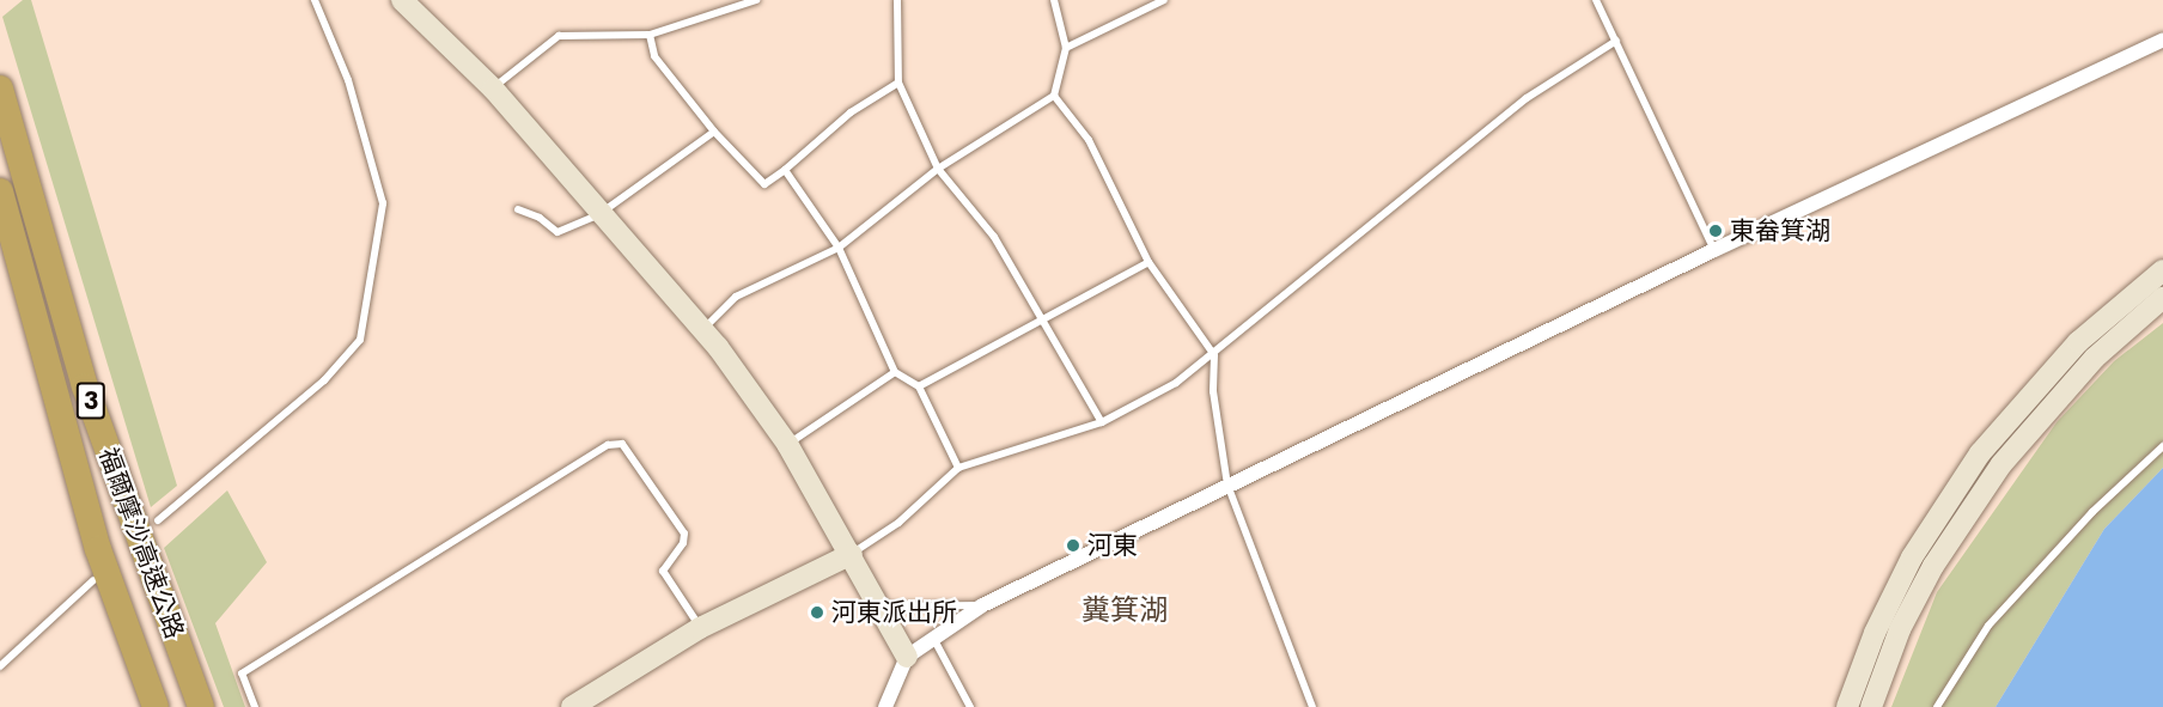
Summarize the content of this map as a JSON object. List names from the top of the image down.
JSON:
{
  "streets": {
    "highway": ["3", "福爾摩沙高速公路"]
  },
  "districts": ["糞箕湖"],
  "places": ["東畚箕湖", "河東", "河東派出所"]
}
